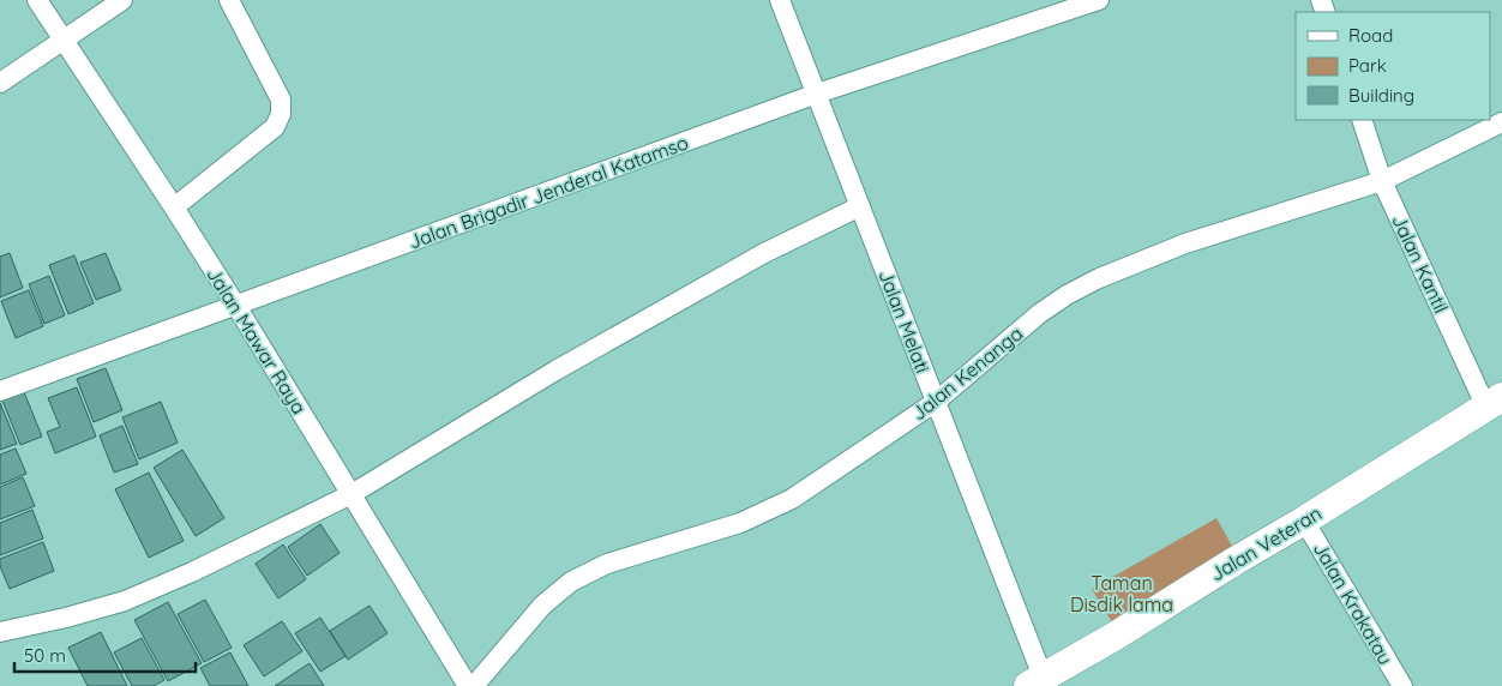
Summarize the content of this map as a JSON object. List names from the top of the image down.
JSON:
{
  "streets": {
    "main road": ["Jalan Veteran"],
    "street": [
      "Jalan Brigadir Jenderal Katamso",
      "Jalan Kantil",
      "Jalan Melati",
      "Jalan Mawar Raya",
      "Jalan Kenanga",
      "Jalan Krakatau"
    ]
  },
  "crossings": [
    ["Jalan Brigadir Jenderal Katamso", "Jalan Melati"],
    ["Jalan Brigadir Jenderal Katamso", "Jalan Mawar Raya"],
    ["Jalan Kantil", "Jalan Kenanga"],
    ["Jalan Kantil", "Jalan Veteran"],
    ["Jalan Melati", "Jalan Kenanga"],
    ["Jalan Melati", "Jalan Veteran"],
    ["Jalan Veteran", "Jalan Krakatau"]
  ],
  "parks": ["Taman Disdik lama"],
  "legend": ["Road", "Park", "Building"],
  "scale_bar": "50 m"
}
